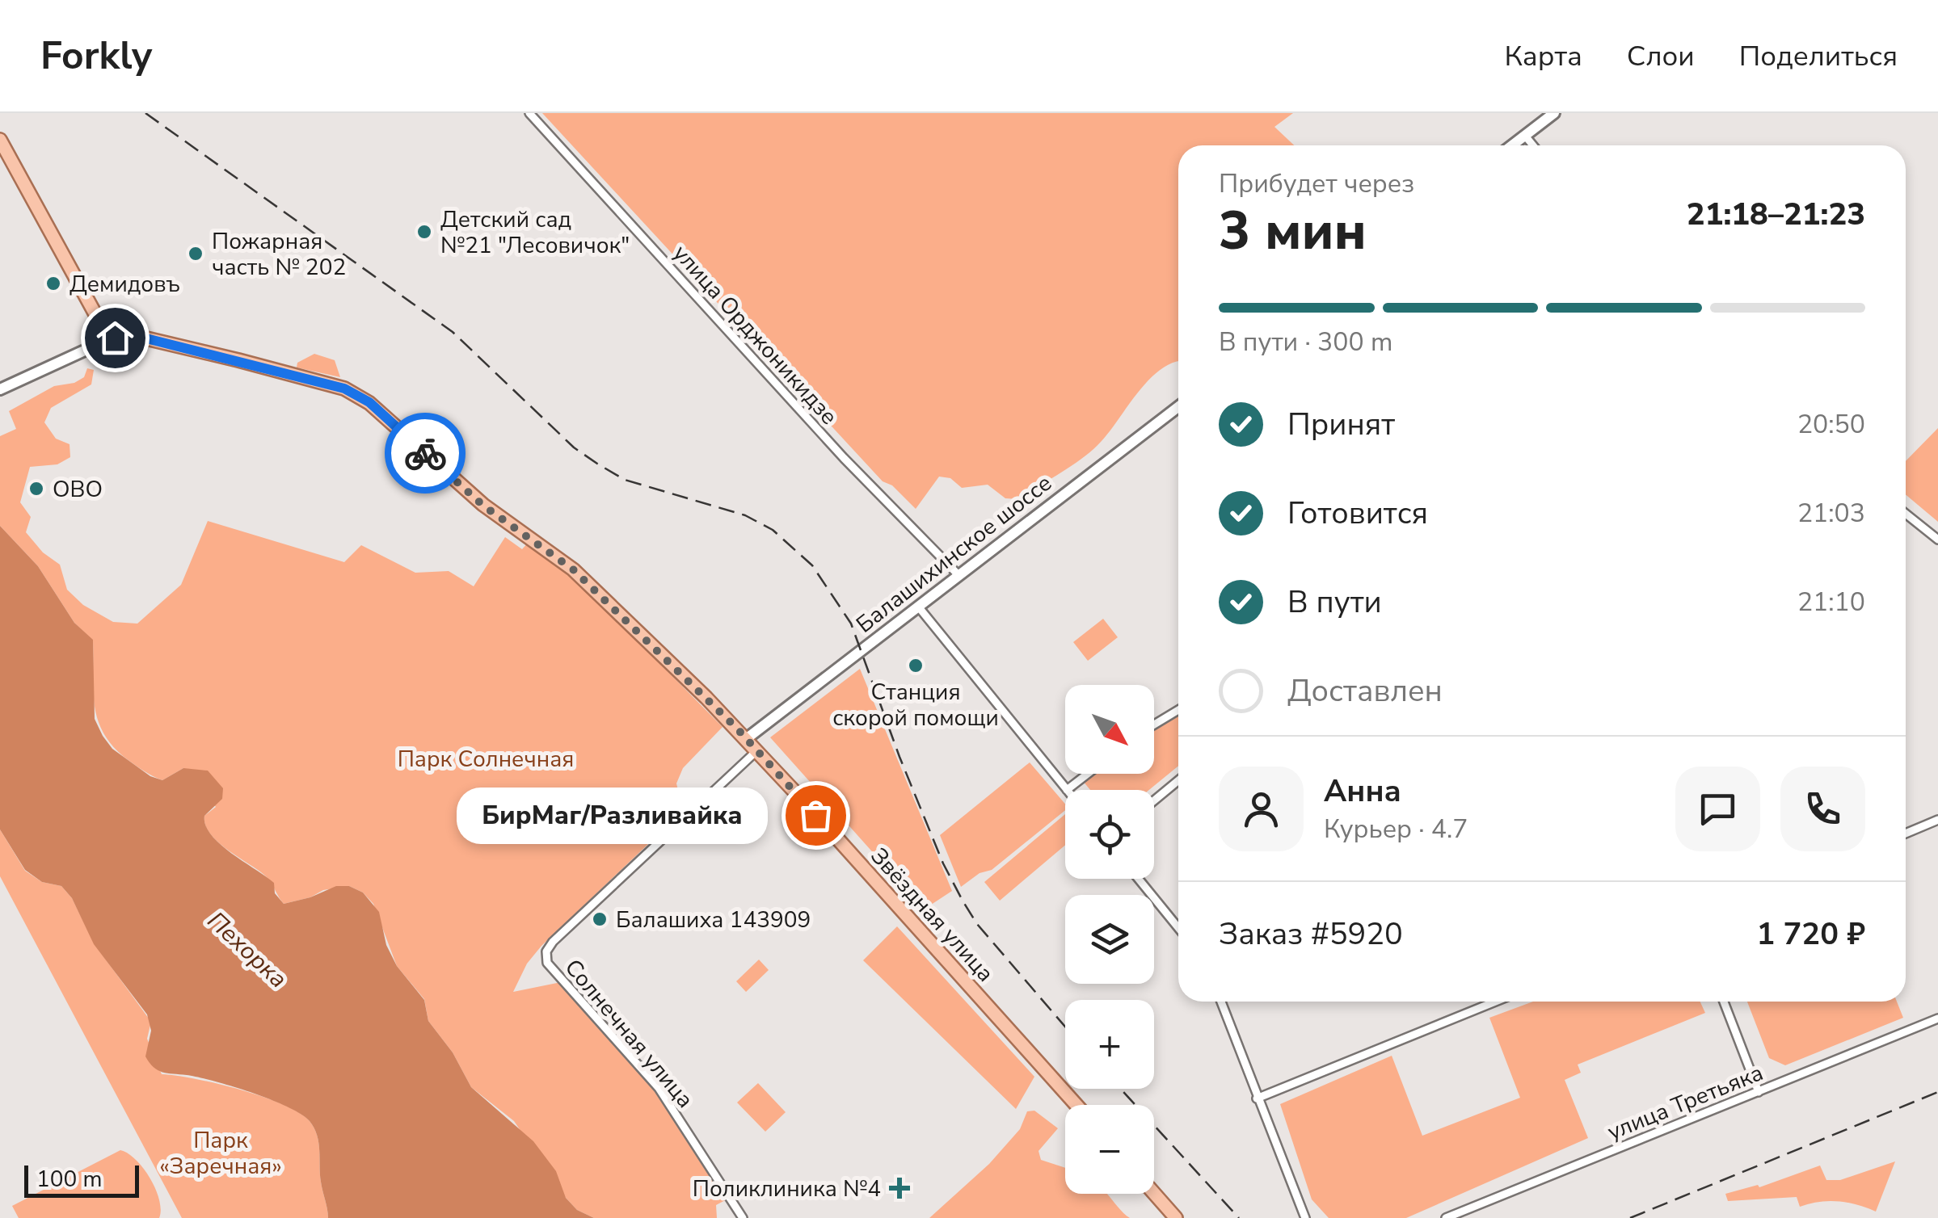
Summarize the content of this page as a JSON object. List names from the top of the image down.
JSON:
{
  "streets": {
    "main road": ["Балашихинское шоссе", "Звёздная улица"],
    "street": ["улица Орджоникидзе", "Солнечная улица", "улица Третьяка"]
  },
  "crossings": [
    ["улица Орджоникидзе", "Балашихинское шоссе"],
    ["Балашихинское шоссе", "Звёздная улица"],
    ["Звёздная улица", "Солнечная улица"]
  ],
  "water": ["Пехорка"],
  "parks": ["Парк Солнечная", "Парк «Заречная»"],
  "places": {
    "other": [
      "Детский сад №21 \"Лесовичок\"",
      "Пожарная часть № 202",
      "Демидовъ",
      "ОВО",
      "Станция скорой помощи",
      "БирМаг/Разливайка",
      "Балашиха 143909"
    ],
    "health": ["Поликлиника №4"]
  },
  "scale_bar": "100 m",
  "north": "bottom right",
  "page": {
    "header": "Forkly",
    "nav": ["Карта", "Слои", "Поделиться"],
    "heading": ["3 мин", "Прибудет через", "21:18–21:23"],
    "panel": [
      "Анна",
      "Курьер · 4.7",
      "Заказ #5920",
      "1 720 ₽"
    ],
    "bar": "В пути · 300 m",
    "list": [
      ["Принят", "20:50"],
      ["Готовится", "21:03"],
      ["В пути", "21:10"],
      "Доставлен"
    ],
    "map_buttons": ["+", "−"],
    "bubble": "БирМаг/Разливайка",
    "scale": "100 m"
  }
}
